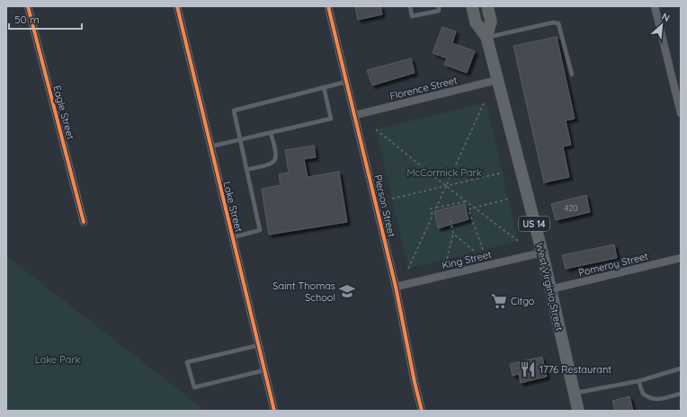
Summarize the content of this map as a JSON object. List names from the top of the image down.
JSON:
{
  "streets": {
    "main road": ["US 14", "West Virginia Street"],
    "street": [
      "Florence Street",
      "Eagle Street",
      "Pierson Street",
      "Lake Street",
      "King Street",
      "Pomeroy Street"
    ]
  },
  "crossings": [
    ["Florence Street", "Pierson Street"],
    ["Florence Street", "West Virginia Street"],
    ["Pierson Street", "King Street"],
    ["King Street", "West Virginia Street"],
    ["Pomeroy Street", "West Virginia Street"]
  ],
  "parks": ["McCormick Park", "Lake Park"],
  "places": {
    "school or university": ["Saint Thomas School"],
    "supermarket": ["Citgo"],
    "restaurant": ["1776 Restaurant"]
  },
  "house_numbers": ["420"],
  "scale_bar": "50 m",
  "north": "top right"
}
